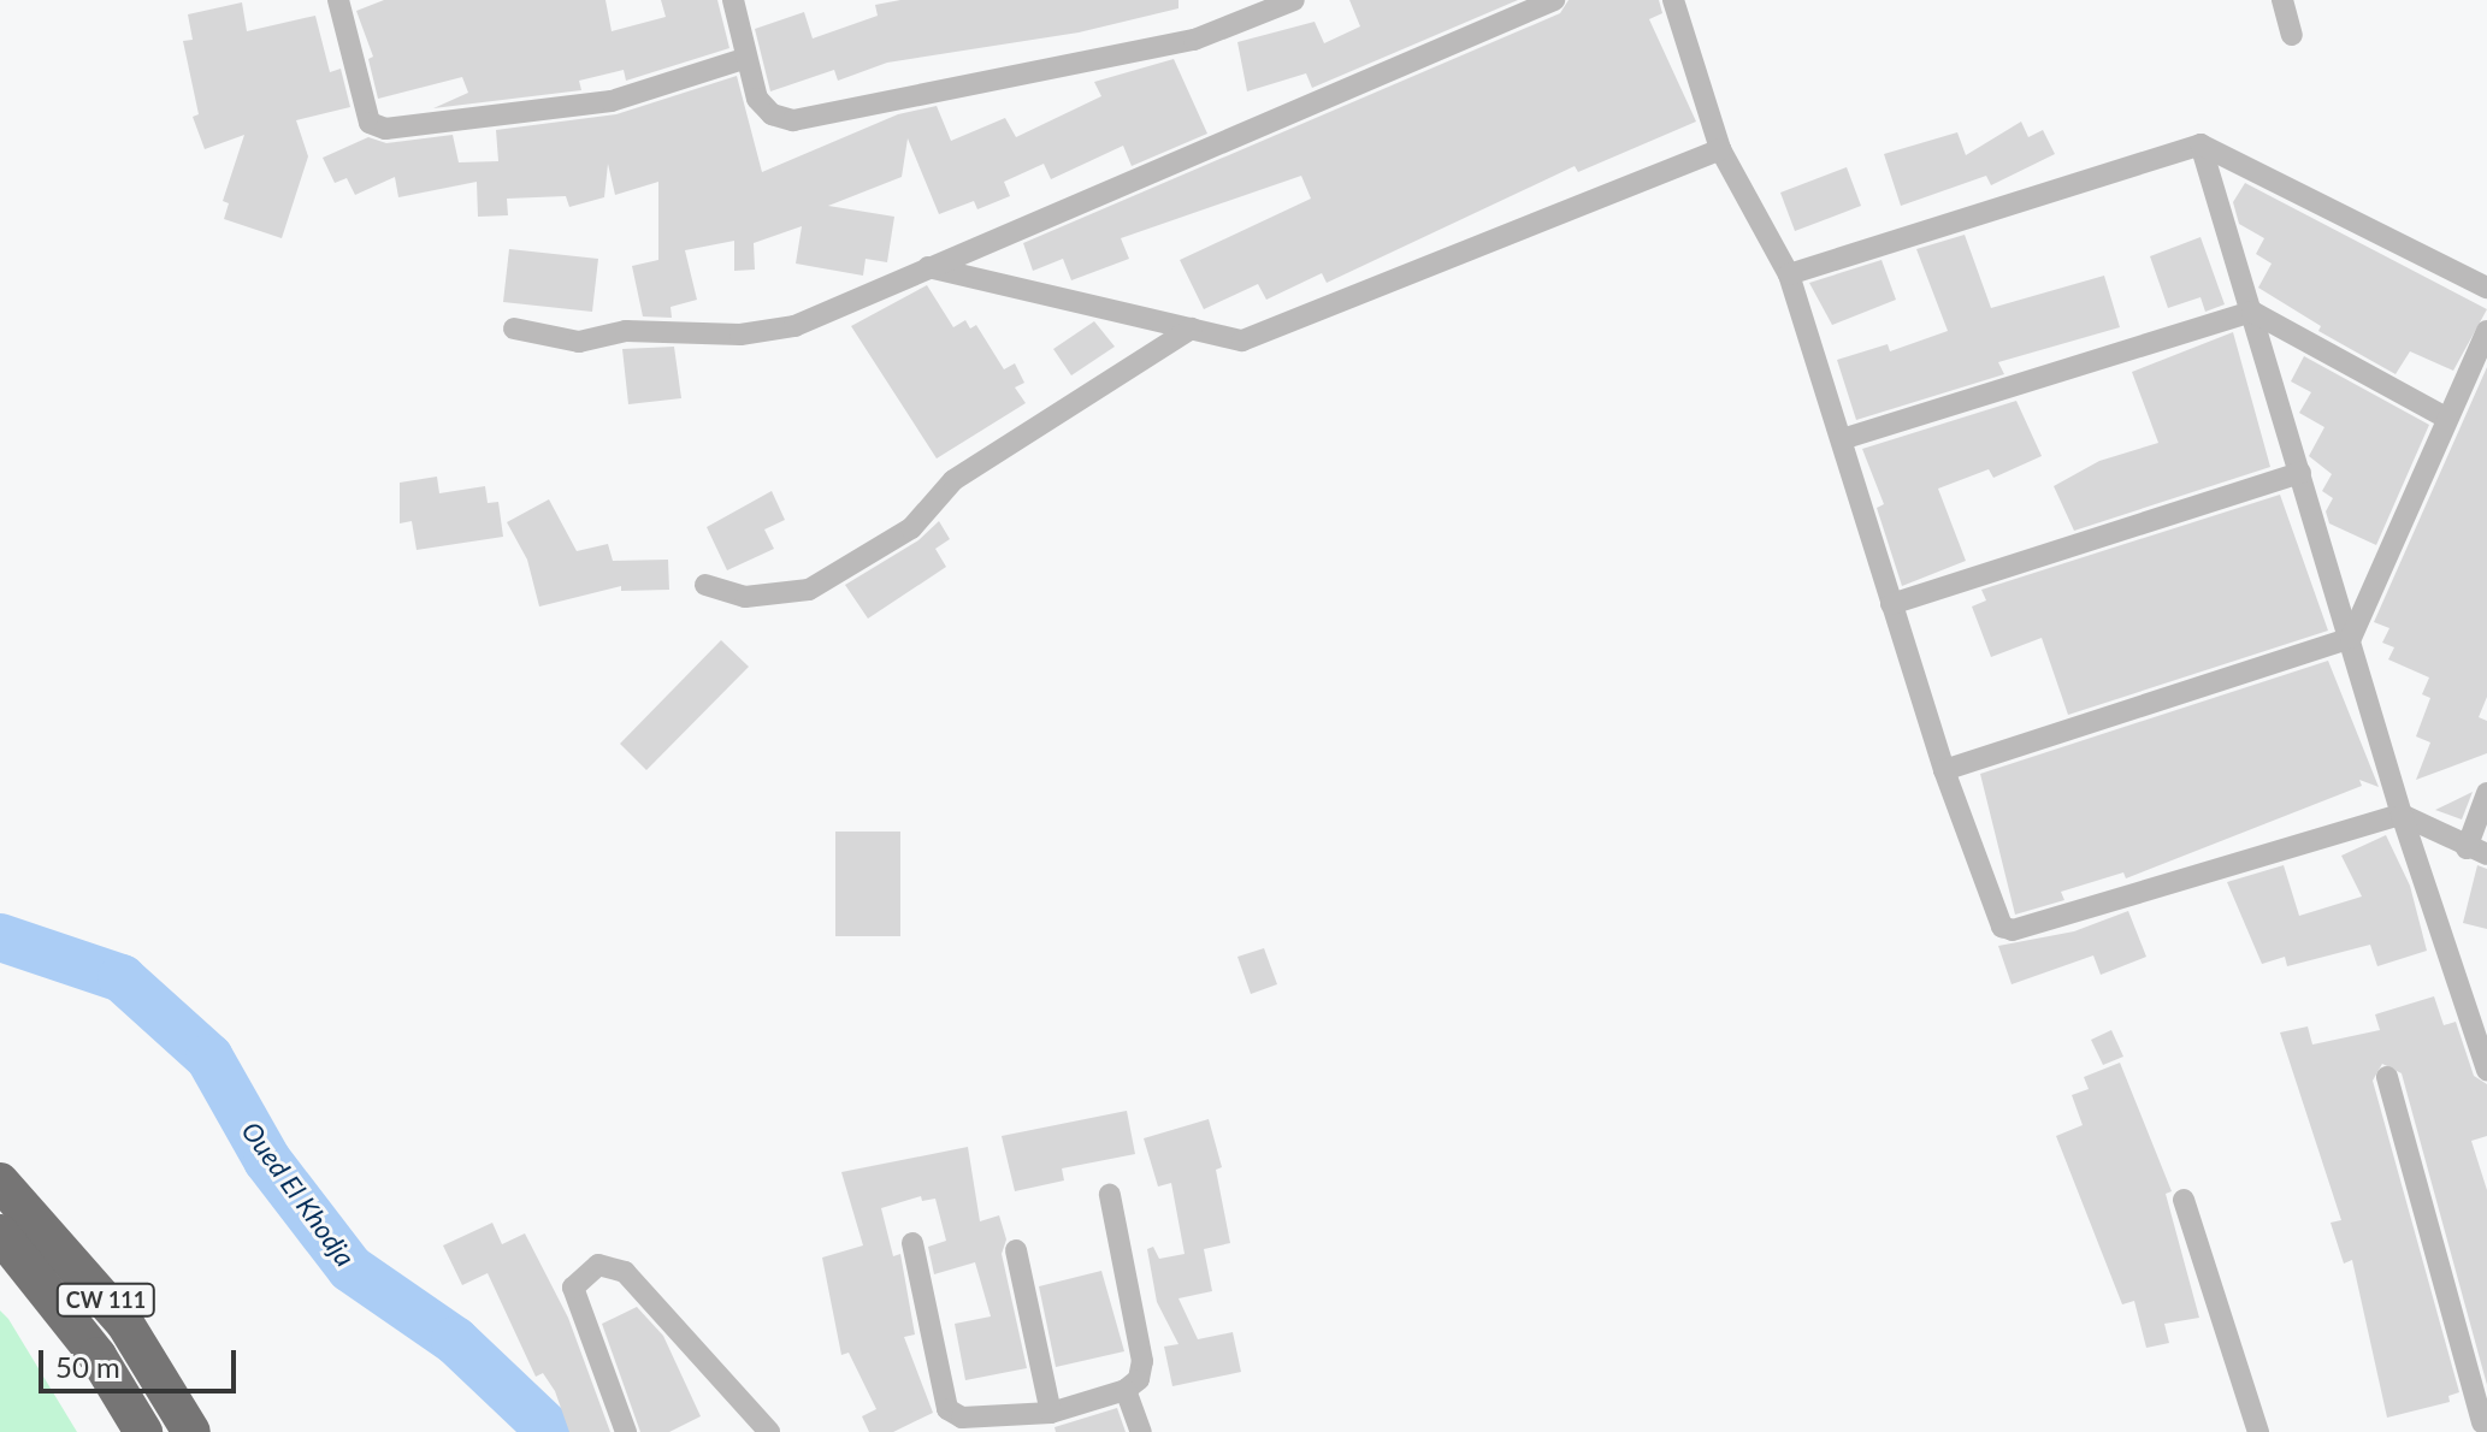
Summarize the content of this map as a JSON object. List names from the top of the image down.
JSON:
{
  "streets": {
    "highway": ["CW 111"]
  },
  "water": ["Oued El Khodja"],
  "scale_bar": "50 m"
}
